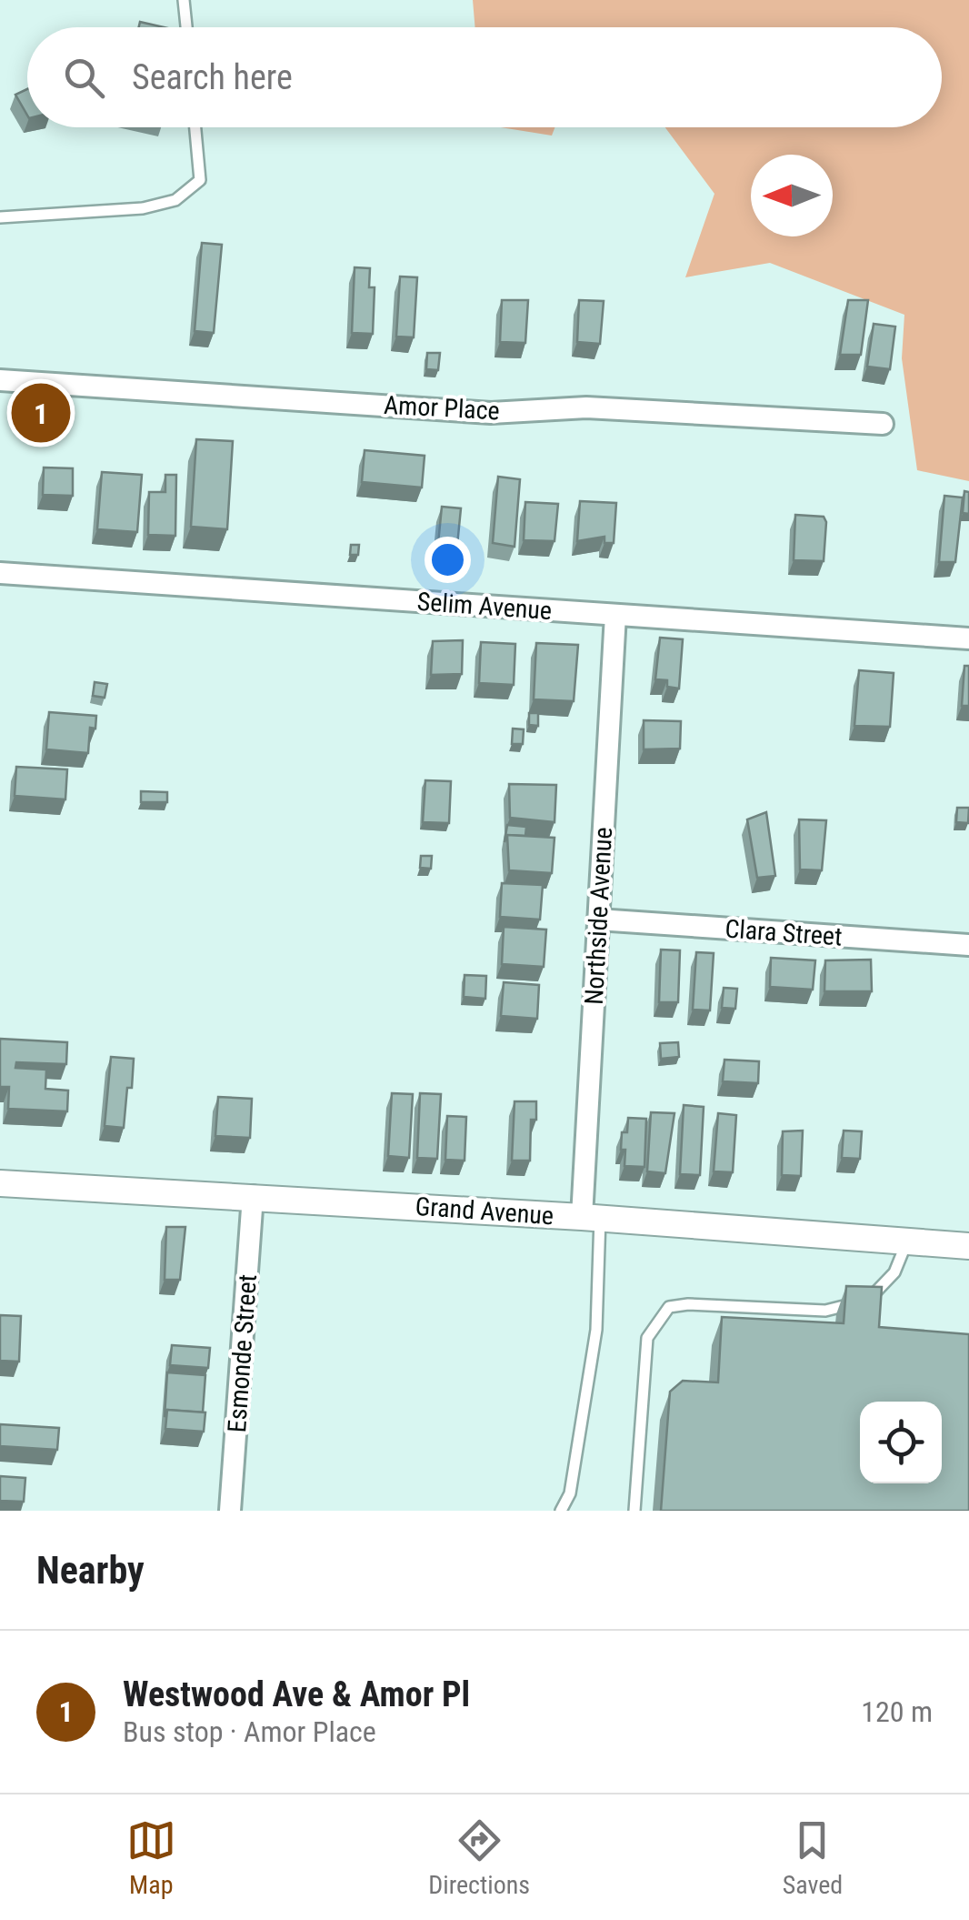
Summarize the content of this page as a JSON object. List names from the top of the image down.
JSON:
{
  "streets": {
    "street": [
      "Amor Place",
      "Selim Avenue",
      "Northside Avenue",
      "Clara Street",
      "Grand Avenue",
      "Esmonde Street"
    ]
  },
  "crossings": [
    ["Selim Avenue", "Northside Avenue"],
    ["Northside Avenue", "Clara Street"],
    ["Northside Avenue", "Grand Avenue"],
    ["Grand Avenue", "Esmonde Street"]
  ],
  "north": "left",
  "page": {
    "search": "Search here",
    "pins": "1",
    "heading": "Nearby",
    "list": [
      {
        "mark": "1",
        "name": "Westwood Ave & Amor Pl",
        "note": "Bus stop · Amor Place",
        "value": "120 m"
      }
    ],
    "nav": ["Map", "Directions", "Saved"]
  }
}
